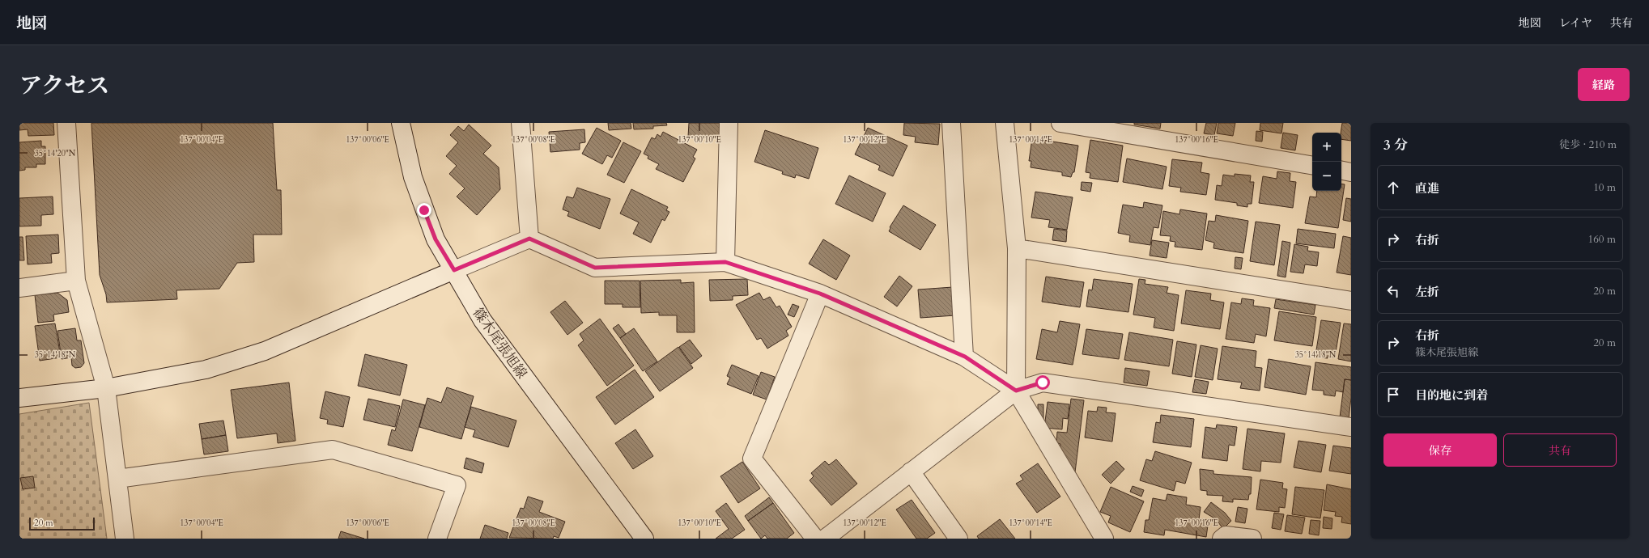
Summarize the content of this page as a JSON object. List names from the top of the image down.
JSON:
{
  "streets": {
    "street": ["篠木尾張旭線"]
  },
  "scale_bar": "20 m",
  "page": {
    "header": "地図",
    "nav": ["地図", "レイヤ", "共有"],
    "title": "アクセス",
    "buttons": [
      "経路",
      ["保存", "共有"]
    ],
    "heading": ["3 分", "徒歩 · 210 m"],
    "map_buttons": ["+", "−"],
    "list": [
      ["直進", "10 m"],
      ["右折", "160 m"],
      ["左折", "20 m"],
      ["右折", "篠木尾張旭線", "20 m"],
      "目的地に到着"
    ],
    "scale": "20 m"
  },
  "coordinates": [
    "137°00'04\"E",
    "137°00'06\"E",
    "137°00'08\"E",
    "137°00'10\"E",
    "137°00'12\"E",
    "137°00'14\"E",
    "137°00'16\"E",
    "35°14'20\"N",
    "35°14'18\"N"
  ]
}
